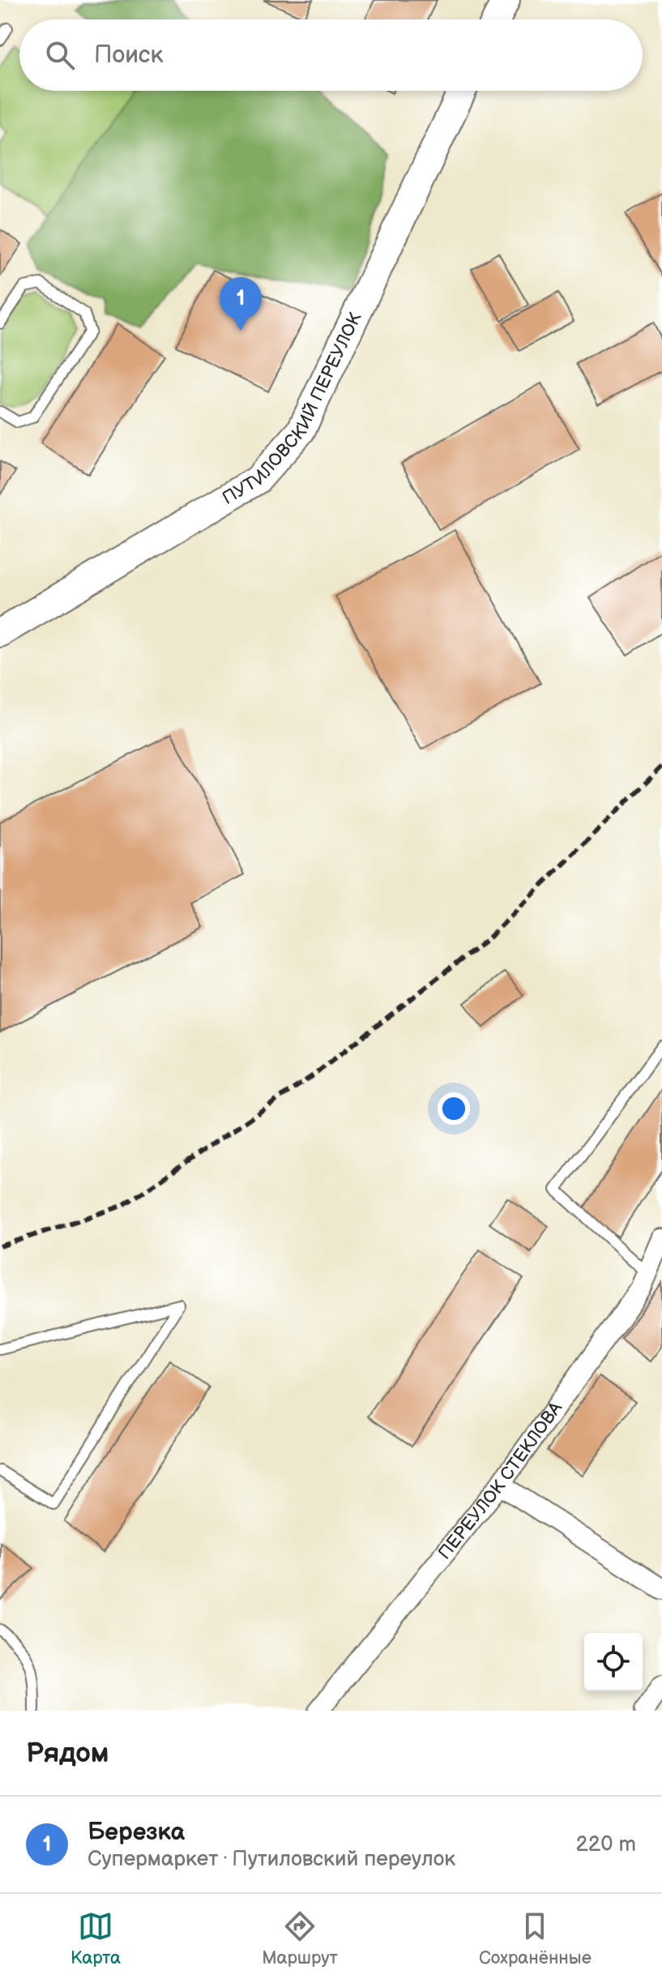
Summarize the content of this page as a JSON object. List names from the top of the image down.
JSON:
{
  "streets": {
    "main road": ["ПУТИЛОВСКИЙ ПЕРЕУЛОК"],
    "street": ["ПЕРЕУЛОК СТЕКЛОВА"]
  },
  "page": {
    "search": "Поиск",
    "pins": "1",
    "heading": "Рядом",
    "list": [
      {
        "mark": "1",
        "name": "Березка",
        "note": "Супермаркет · Путиловский переулок",
        "value": "220 m"
      }
    ],
    "nav": ["Карта", "Маршрут", "Сохранённые"]
  }
}
